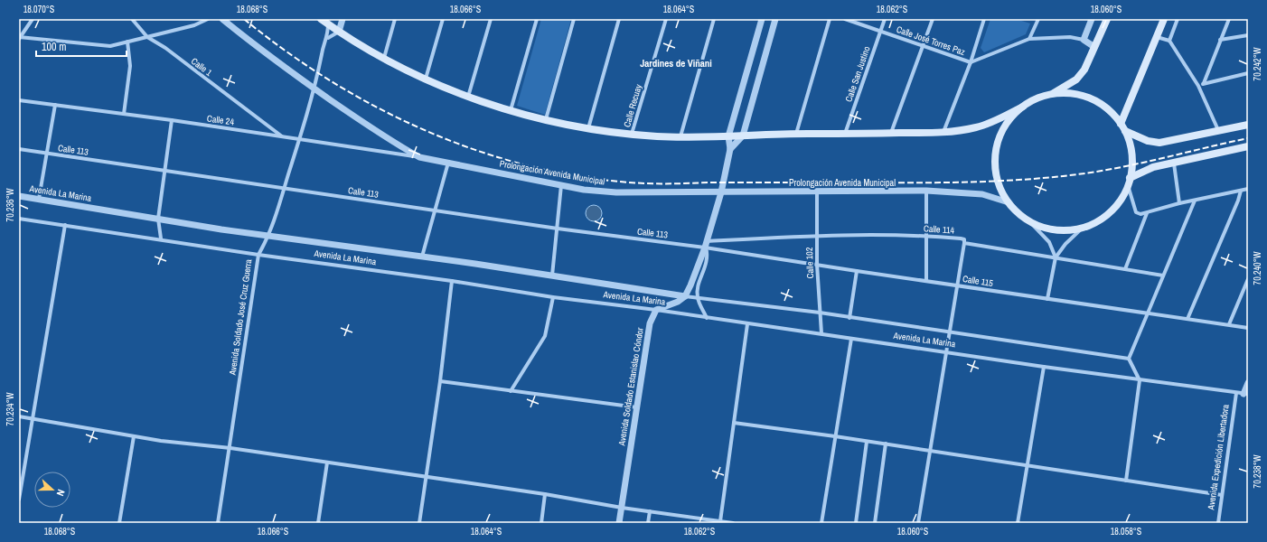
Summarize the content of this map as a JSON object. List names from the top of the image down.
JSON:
{
  "streets": {
    "main road": ["Prolongación Avenida Municipal"],
    "street": [
      "Calle José Torres Paz",
      "Calle 1",
      "Calle San Justino",
      "Calle Recuay",
      "Calle 24",
      "Calle 113",
      "Avenida La Marina",
      "Calle 114",
      "Calle 102",
      "Calle 115",
      "Avenida Soldado José Cruz Guerra",
      "Avenida Soldado Estanislao Cóndor",
      "Avenida Expedición Libertadora"
    ]
  },
  "crossings": [
    ["Calle José Torres Paz", "Calle San Justino"],
    ["Calle 1", "Calle 24"],
    ["Calle San Justino", "Prolongación Avenida Municipal"],
    ["Calle Recuay", "Prolongación Avenida Municipal"],
    ["Calle 24", "Prolongación Avenida Municipal"],
    ["Calle 24", "Avenida Soldado José Cruz Guerra"],
    ["Calle 113", "Calle 114"],
    ["Calle 113", "Calle 115"],
    ["Calle 113", "Avenida Soldado José Cruz Guerra"],
    ["Prolongación Avenida Municipal", "Calle 102"],
    ["Prolongación Avenida Municipal", "Avenida Soldado José Cruz Guerra"],
    ["Avenida La Marina", "Calle 102"],
    ["Avenida La Marina", "Avenida Soldado José Cruz Guerra"],
    ["Avenida La Marina", "Avenida Soldado Estanislao Cóndor"],
    ["Avenida La Marina", "Avenida Expedición Libertadora"],
    ["Calle 114", "Calle 102"],
    ["Calle 114", "Calle 115"],
    ["Calle 102", "Calle 115"]
  ],
  "districts": ["Jardines de Viñani"],
  "scale_bar": "100 m",
  "north": "right",
  "coordinates": [
    "18.070°S",
    "18.068°S",
    "18.066°S",
    "18.064°S",
    "18.062°S",
    "18.060°S",
    "70.242°W",
    "70.236°W",
    "70.240°W",
    "70.234°W",
    "70.238°W",
    "18.058°S"
  ]
}
